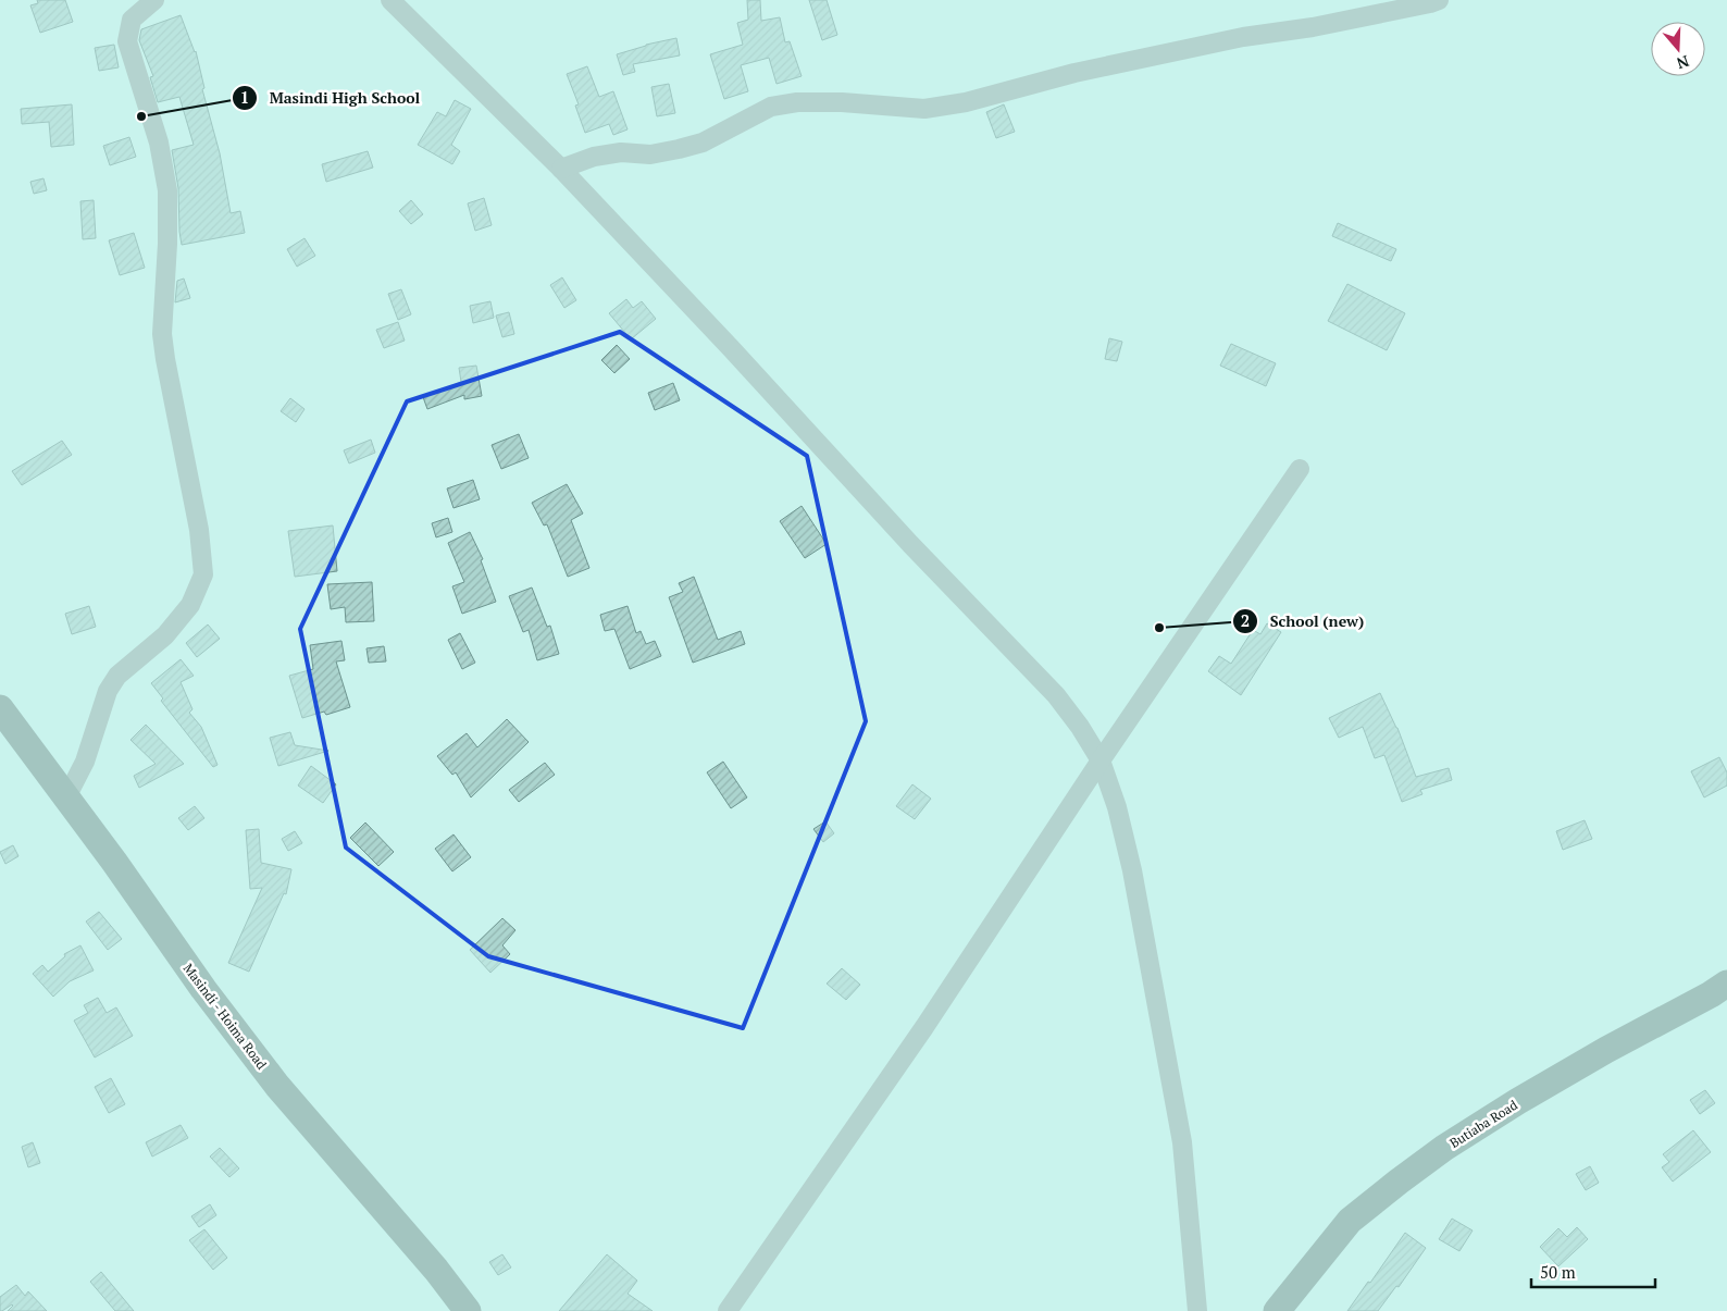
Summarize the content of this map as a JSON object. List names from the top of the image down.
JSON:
{
  "streets": {
    "main road": ["Masindi - Hoima Road", "Butiaba Road"]
  },
  "places": ["Masindi High School", "School (new)"],
  "scale_bar": "50 m",
  "north": "bottom"
}
